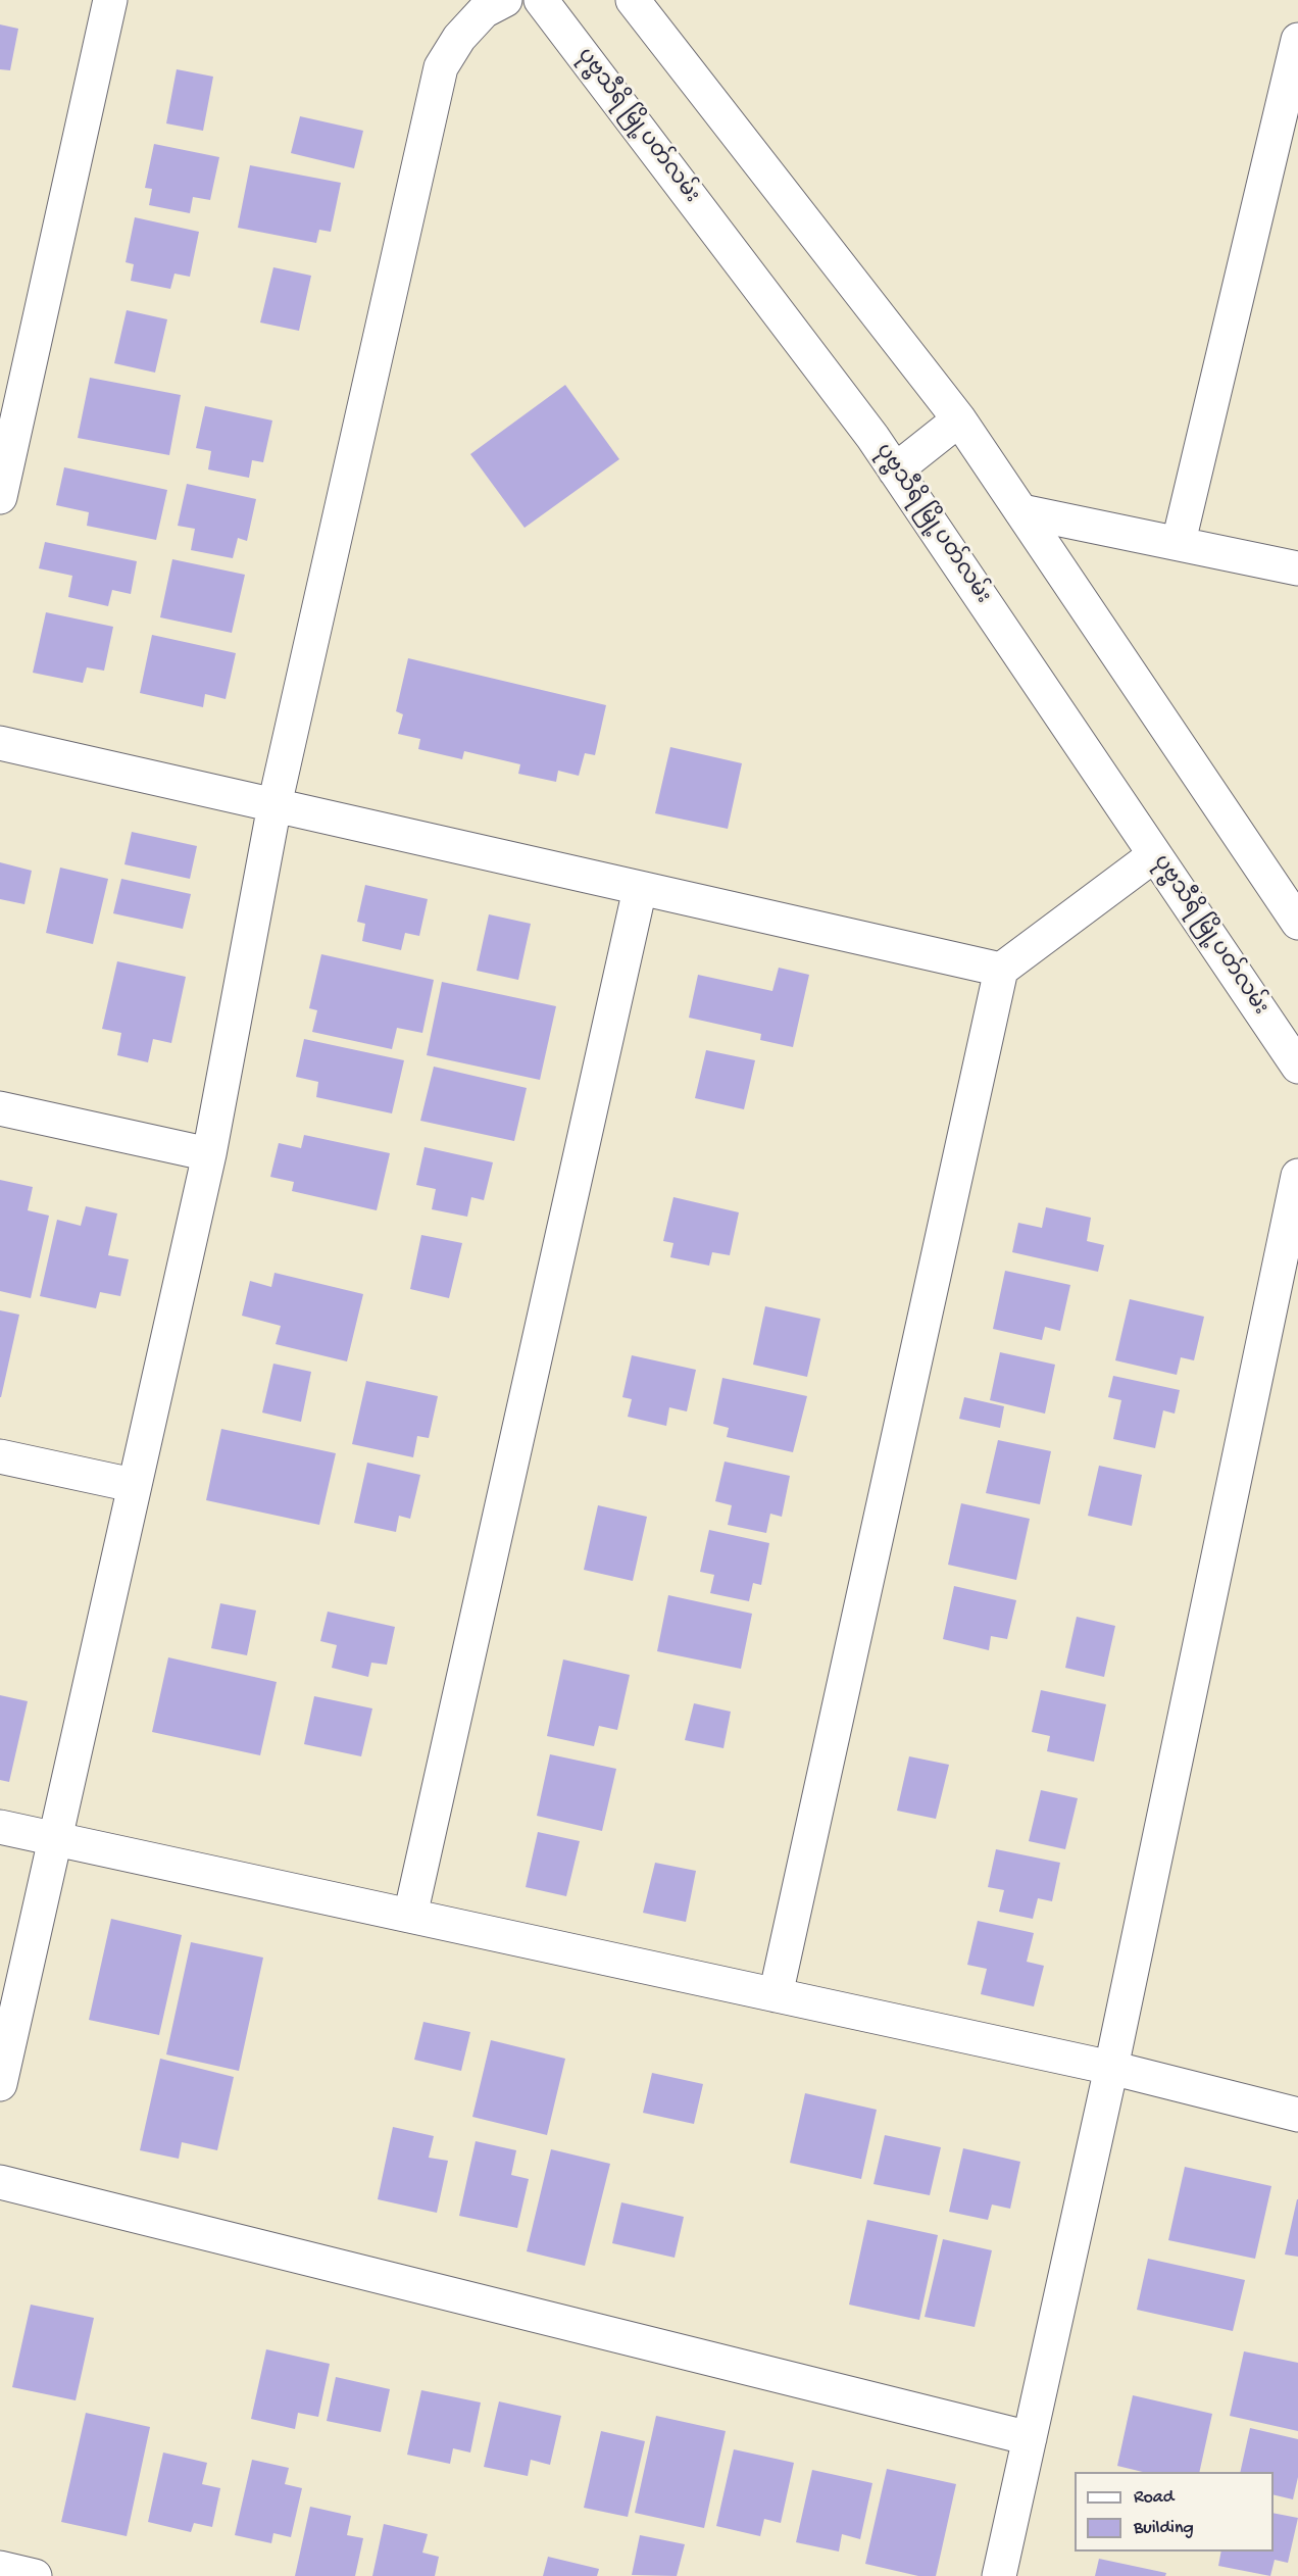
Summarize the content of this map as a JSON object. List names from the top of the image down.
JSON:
{
  "streets": {
    "street": ["ပုဗ္ဗသီရိ မြို့ပတ်လမ်း"]
  },
  "legend": ["Road", "Building"]
}
